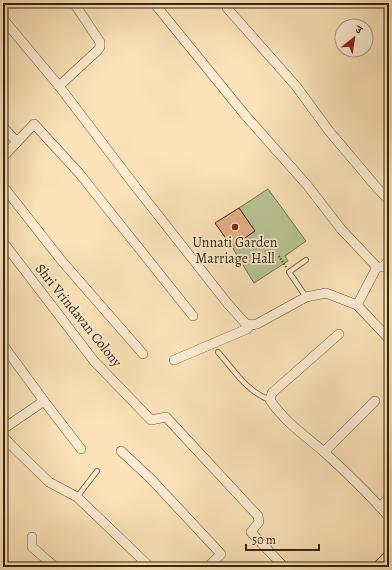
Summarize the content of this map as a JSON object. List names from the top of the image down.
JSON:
{
  "streets": {
    "street": ["Shri Vrindavan Colony"]
  },
  "places": ["Unnati Garden Marriage Hall"],
  "scale_bar": "50 m",
  "north": "top right"
}
